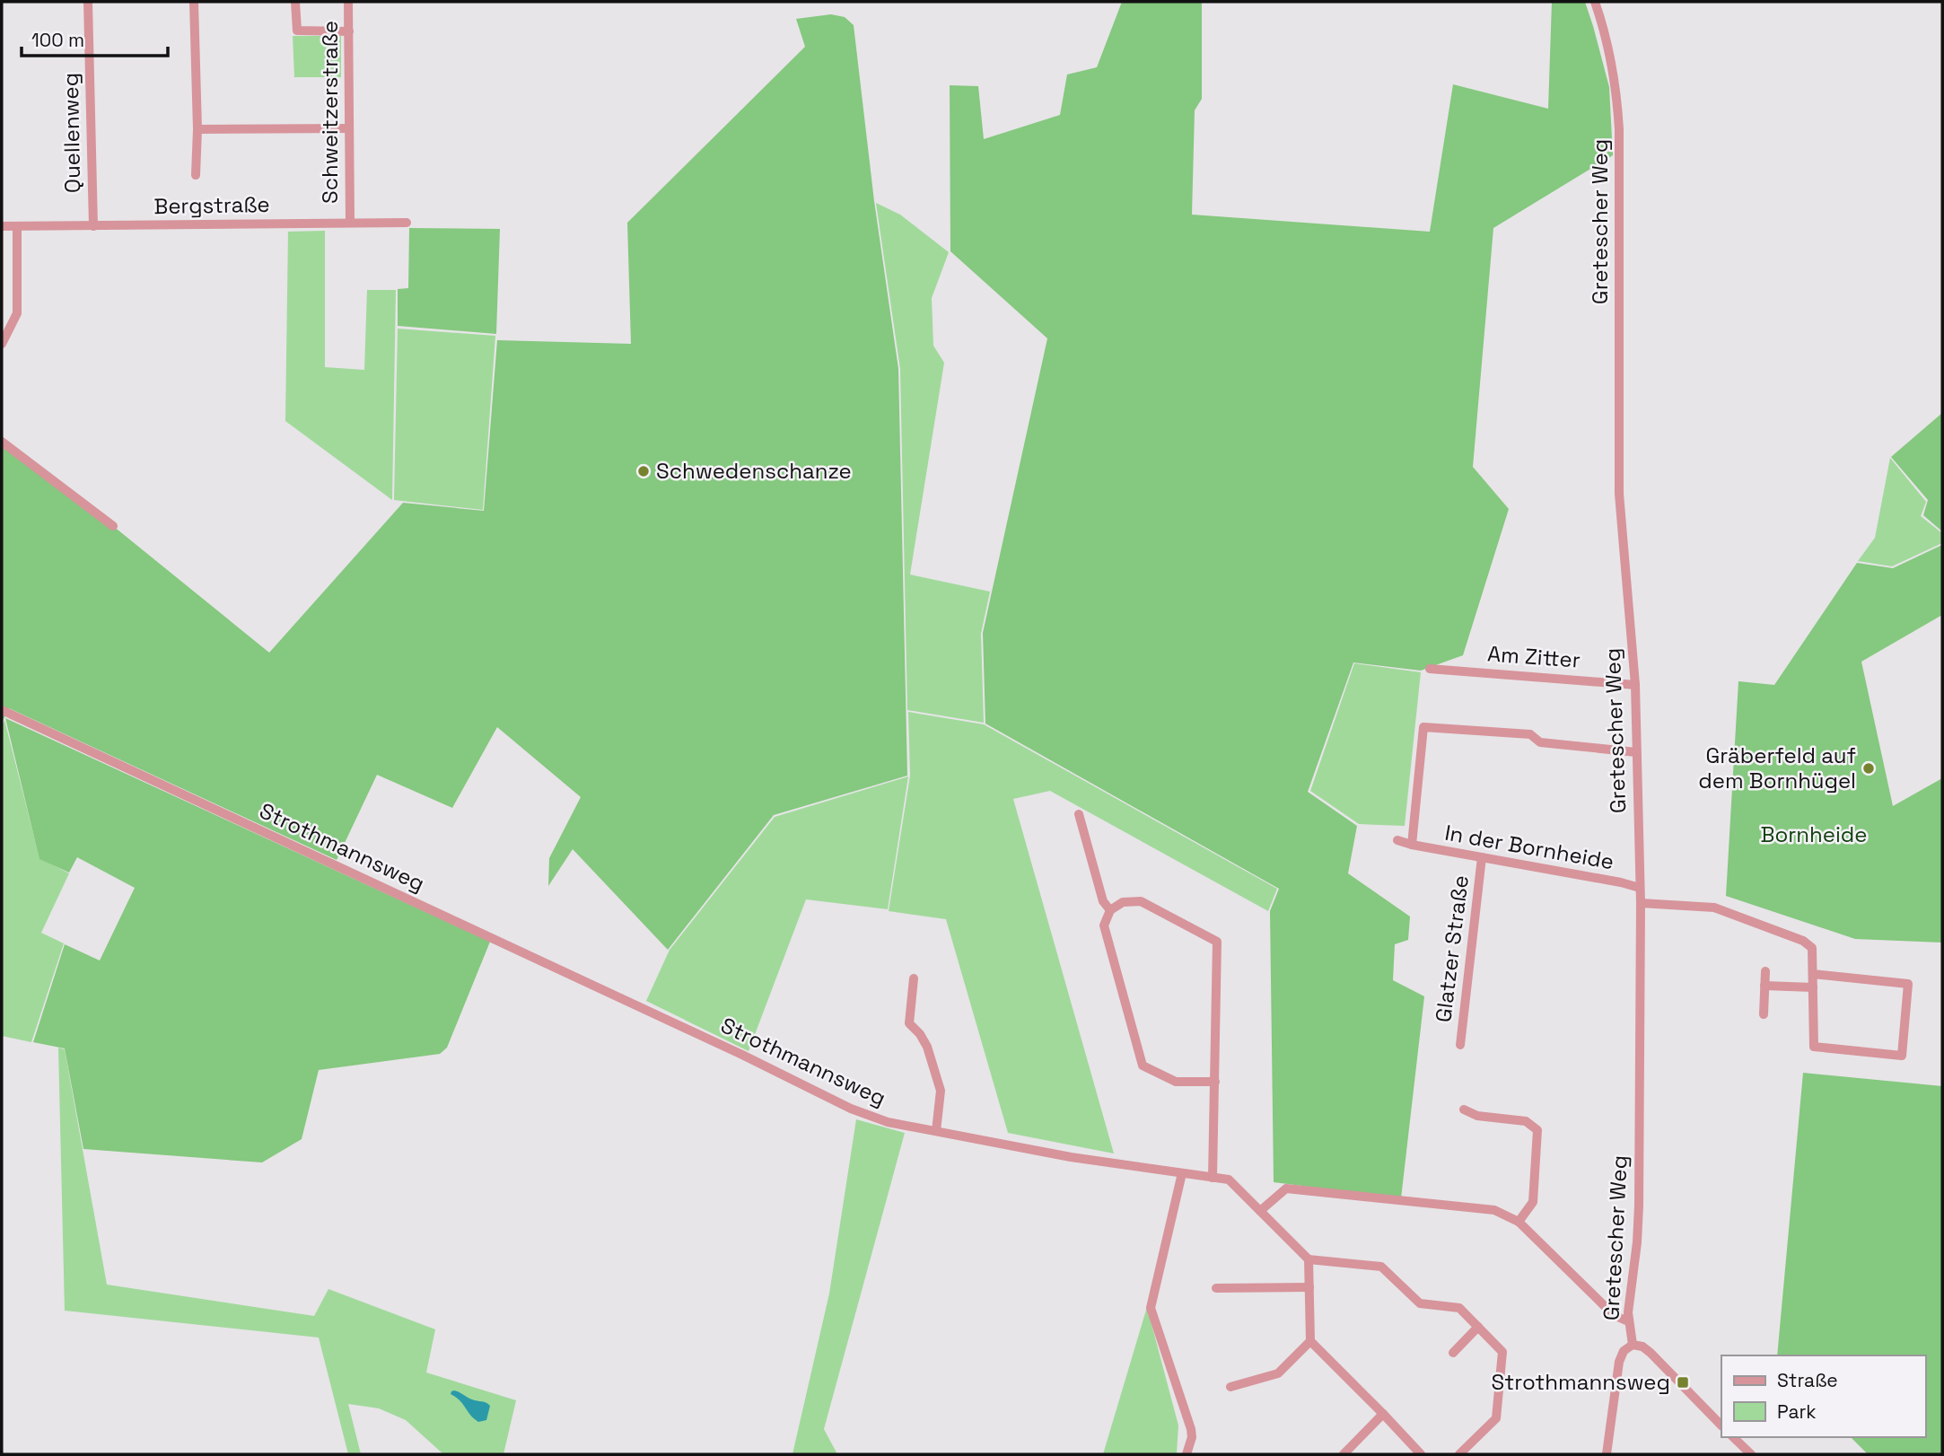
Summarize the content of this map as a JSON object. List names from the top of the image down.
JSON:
{
  "streets": {
    "street": [
      "Schweitzerstraße",
      "Quellenweg",
      "Bergstraße",
      "Gretescher Weg",
      "Am Zitter",
      "Strothmannsweg",
      "In der Bornheide",
      "Glatzer Straße"
    ]
  },
  "crossings": [
    ["Schweitzerstraße", "Bergstraße"],
    ["Quellenweg", "Bergstraße"],
    ["Gretescher Weg", "Am Zitter"],
    ["Gretescher Weg", "In der Bornheide"],
    ["In der Bornheide", "Glatzer Straße"]
  ],
  "parks": ["Bornheide"],
  "places": {
    "other": ["Schwedenschanze", "Gräberfeld auf dem Bornhügel"],
    "transit": ["Strothmannsweg"]
  },
  "legend": ["Straße", "Park"],
  "scale_bar": "100 m"
}
